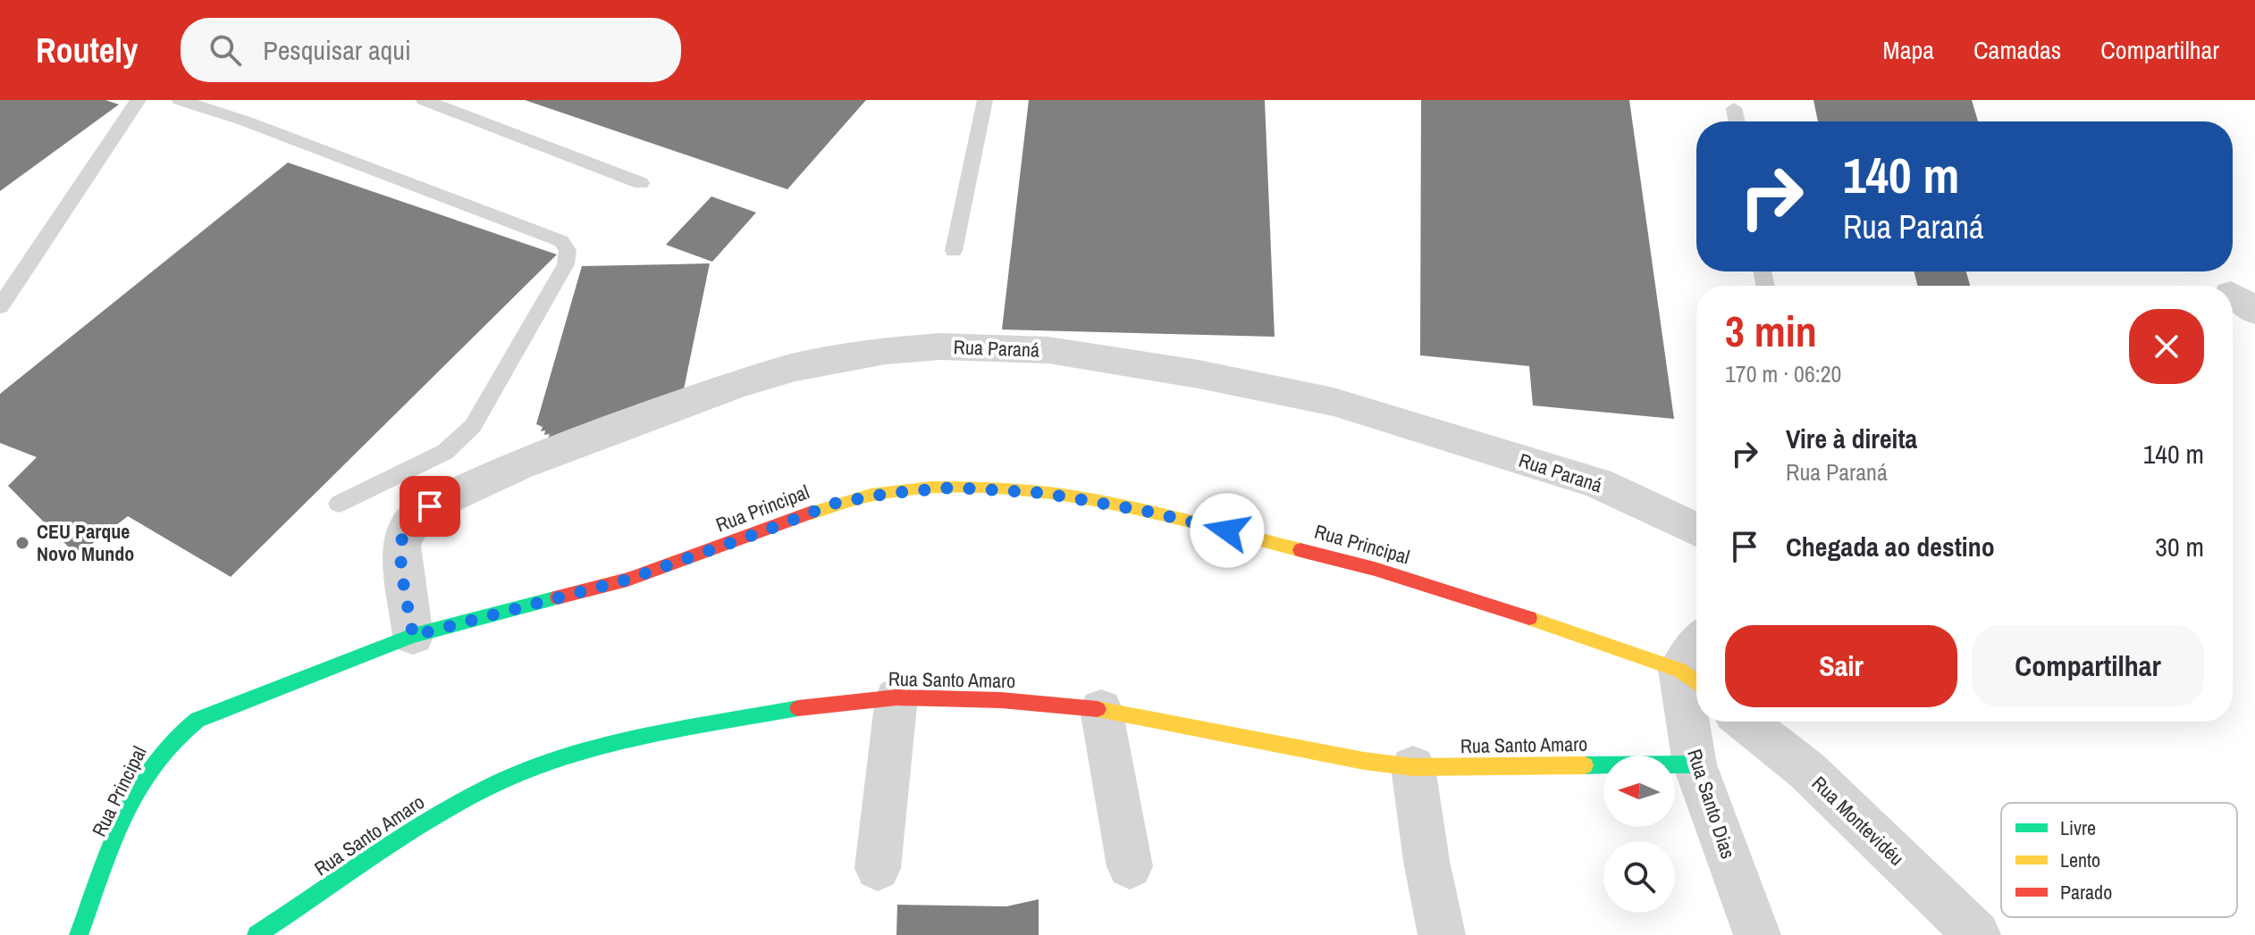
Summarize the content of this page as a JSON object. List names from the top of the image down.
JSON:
{
  "streets": {
    "street": [
      "Rua Paraná",
      "Rua Principal",
      "Rua Santo Amaro",
      "Rua Santo Dias",
      "Rua Montevidéu"
    ]
  },
  "crossings": [
    ["Rua Paraná", "Rua Principal"],
    ["Rua Principal", "Rua Santo Dias"],
    ["Rua Santo Amaro", "Rua Santo Dias"]
  ],
  "places": ["CEU Parque Novo Mundo"],
  "legend": ["Livre", "Lento", "Parado"],
  "north": "left",
  "page": {
    "header": "Routely",
    "search": "Pesquisar aqui",
    "nav": ["Mapa", "Camadas", "Compartilhar"],
    "turn": ["140 m", "Rua Paraná"],
    "heading": ["3 min", "170 m · 06:20"],
    "list": [
      {
        "name": "Vire à direita",
        "note": "Rua Paraná",
        "value": "140 m"
      },
      {
        "name": "Chegada ao destino",
        "value": "30 m"
      }
    ],
    "buttons": ["Sair", "Compartilhar"]
  }
}
